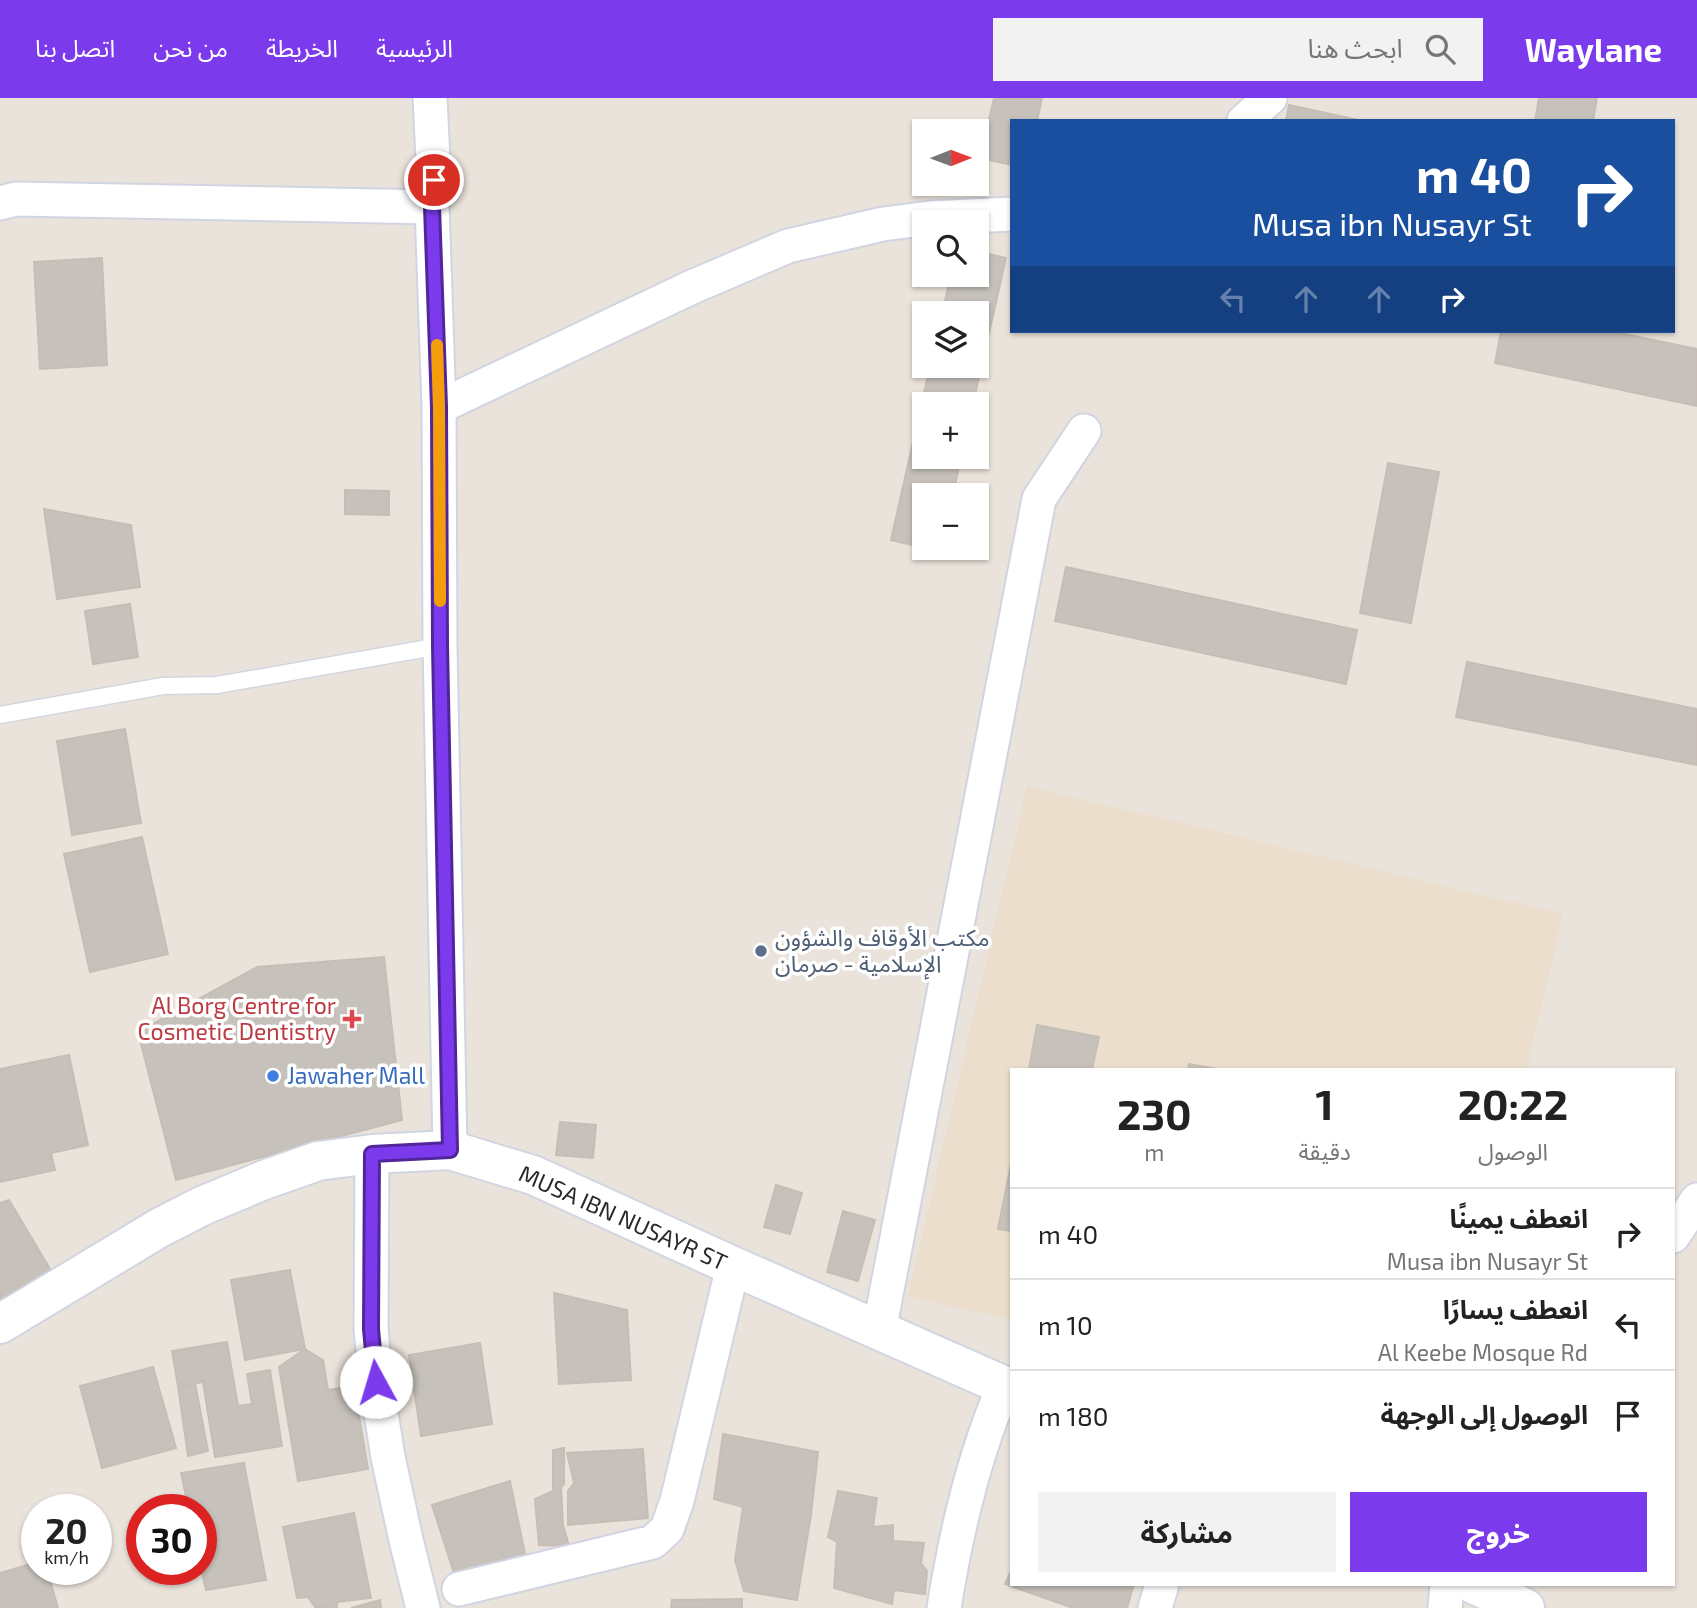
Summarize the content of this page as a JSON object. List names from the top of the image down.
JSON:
{
  "streets": {
    "street": ["MUSA IBN NUSAYR ST"]
  },
  "places": {
    "other": ["مكتب الأوقاف والشؤون الإسلامية - صرمان", "Jawaher Mall"],
    "health": ["Al Borg Centre for Cosmetic Dentistry"]
  },
  "north": "right",
  "page": {
    "header": "Waylane",
    "search": "ابحث هنا",
    "nav": [
      "الرئيسية",
      "الخريطة",
      "من نحن",
      "اتصل بنا"
    ],
    "map_buttons": ["+", "−"],
    "turn": ["40 m", "Musa ibn Nusayr St"],
    "eta": [
      "20:22",
      "الوصول",
      "1",
      "دقيقة",
      "230",
      "m"
    ],
    "list": [
      {
        "name": "انعطف يمينًا",
        "note": "Musa ibn Nusayr St",
        "value": "40 m"
      },
      {
        "name": "انعطف يسارًا",
        "note": "Al Keebe Mosque Rd",
        "value": "10 m"
      },
      {
        "name": "الوصول إلى الوجهة",
        "value": "180 m"
      }
    ],
    "buttons": ["خروج", "مشاركة"],
    "speed": "20 km/h",
    "limit": "30"
  }
}
